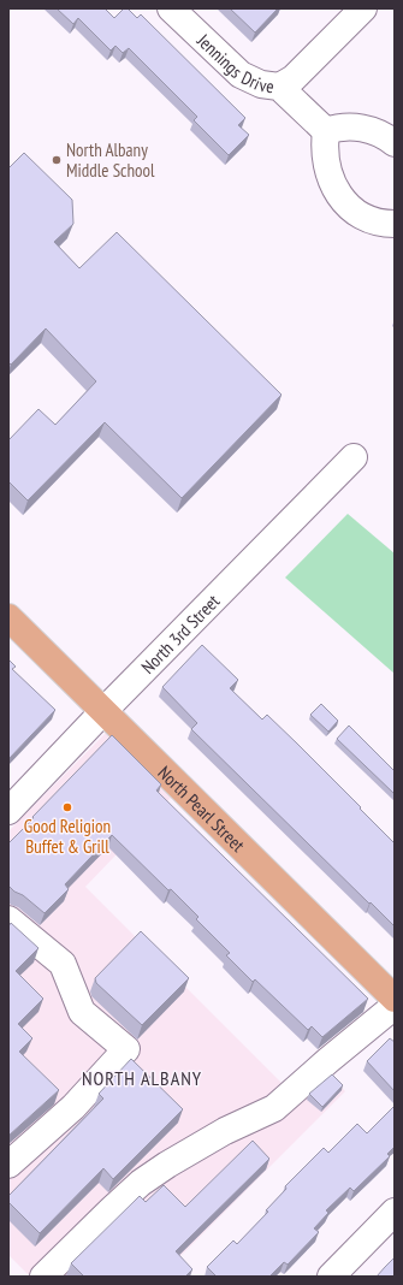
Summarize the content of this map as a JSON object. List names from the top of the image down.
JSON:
{
  "streets": {
    "main road": ["North Pearl Street"],
    "street": ["Jennings Drive", "North 3rd Street"]
  },
  "crossings": [
    ["North 3rd Street", "North Pearl Street"]
  ],
  "districts": ["NORTH ALBANY"],
  "places": ["North Albany Middle School", "Good Religion Buffet & Grill"]
}
